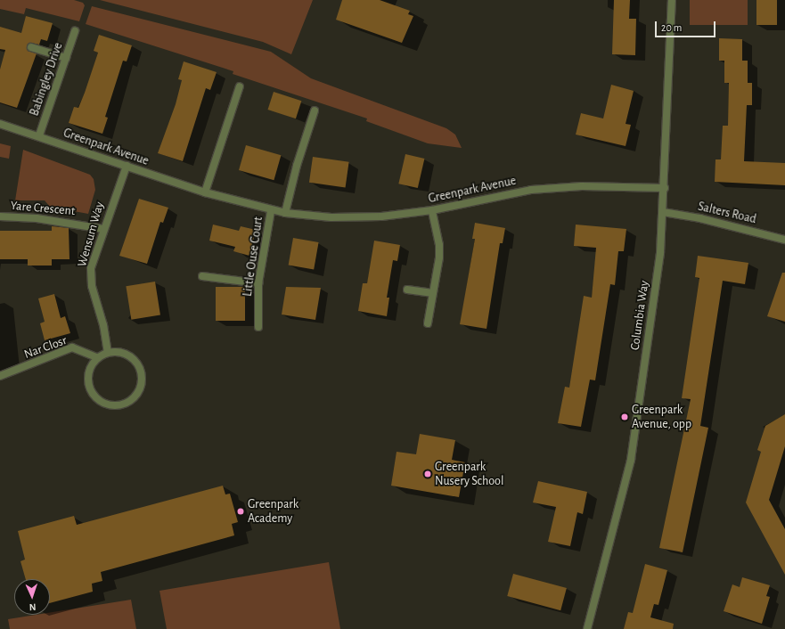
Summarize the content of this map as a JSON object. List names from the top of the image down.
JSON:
{
  "streets": {
    "street": [
      "Babingley Drive",
      "Greenpark Avenue",
      "Yare Crescent",
      "Salters Road",
      "Wensum Way",
      "Little Ouse Court",
      "Columbia Way",
      "Nar Closr"
    ]
  },
  "crossings": [
    ["Babingley Drive", "Greenpark Avenue"],
    ["Greenpark Avenue", "Wensum Way"],
    ["Greenpark Avenue", "Little Ouse Court"],
    ["Greenpark Avenue", "Columbia Way"],
    ["Yare Crescent", "Wensum Way"],
    ["Salters Road", "Columbia Way"],
    ["Wensum Way", "Nar Closr"]
  ],
  "places": ["Greenpark Avenue, opp", "Greenpark Nusery School", "Greenpark Academy"],
  "scale_bar": "20 m",
  "north": "bottom"
}
